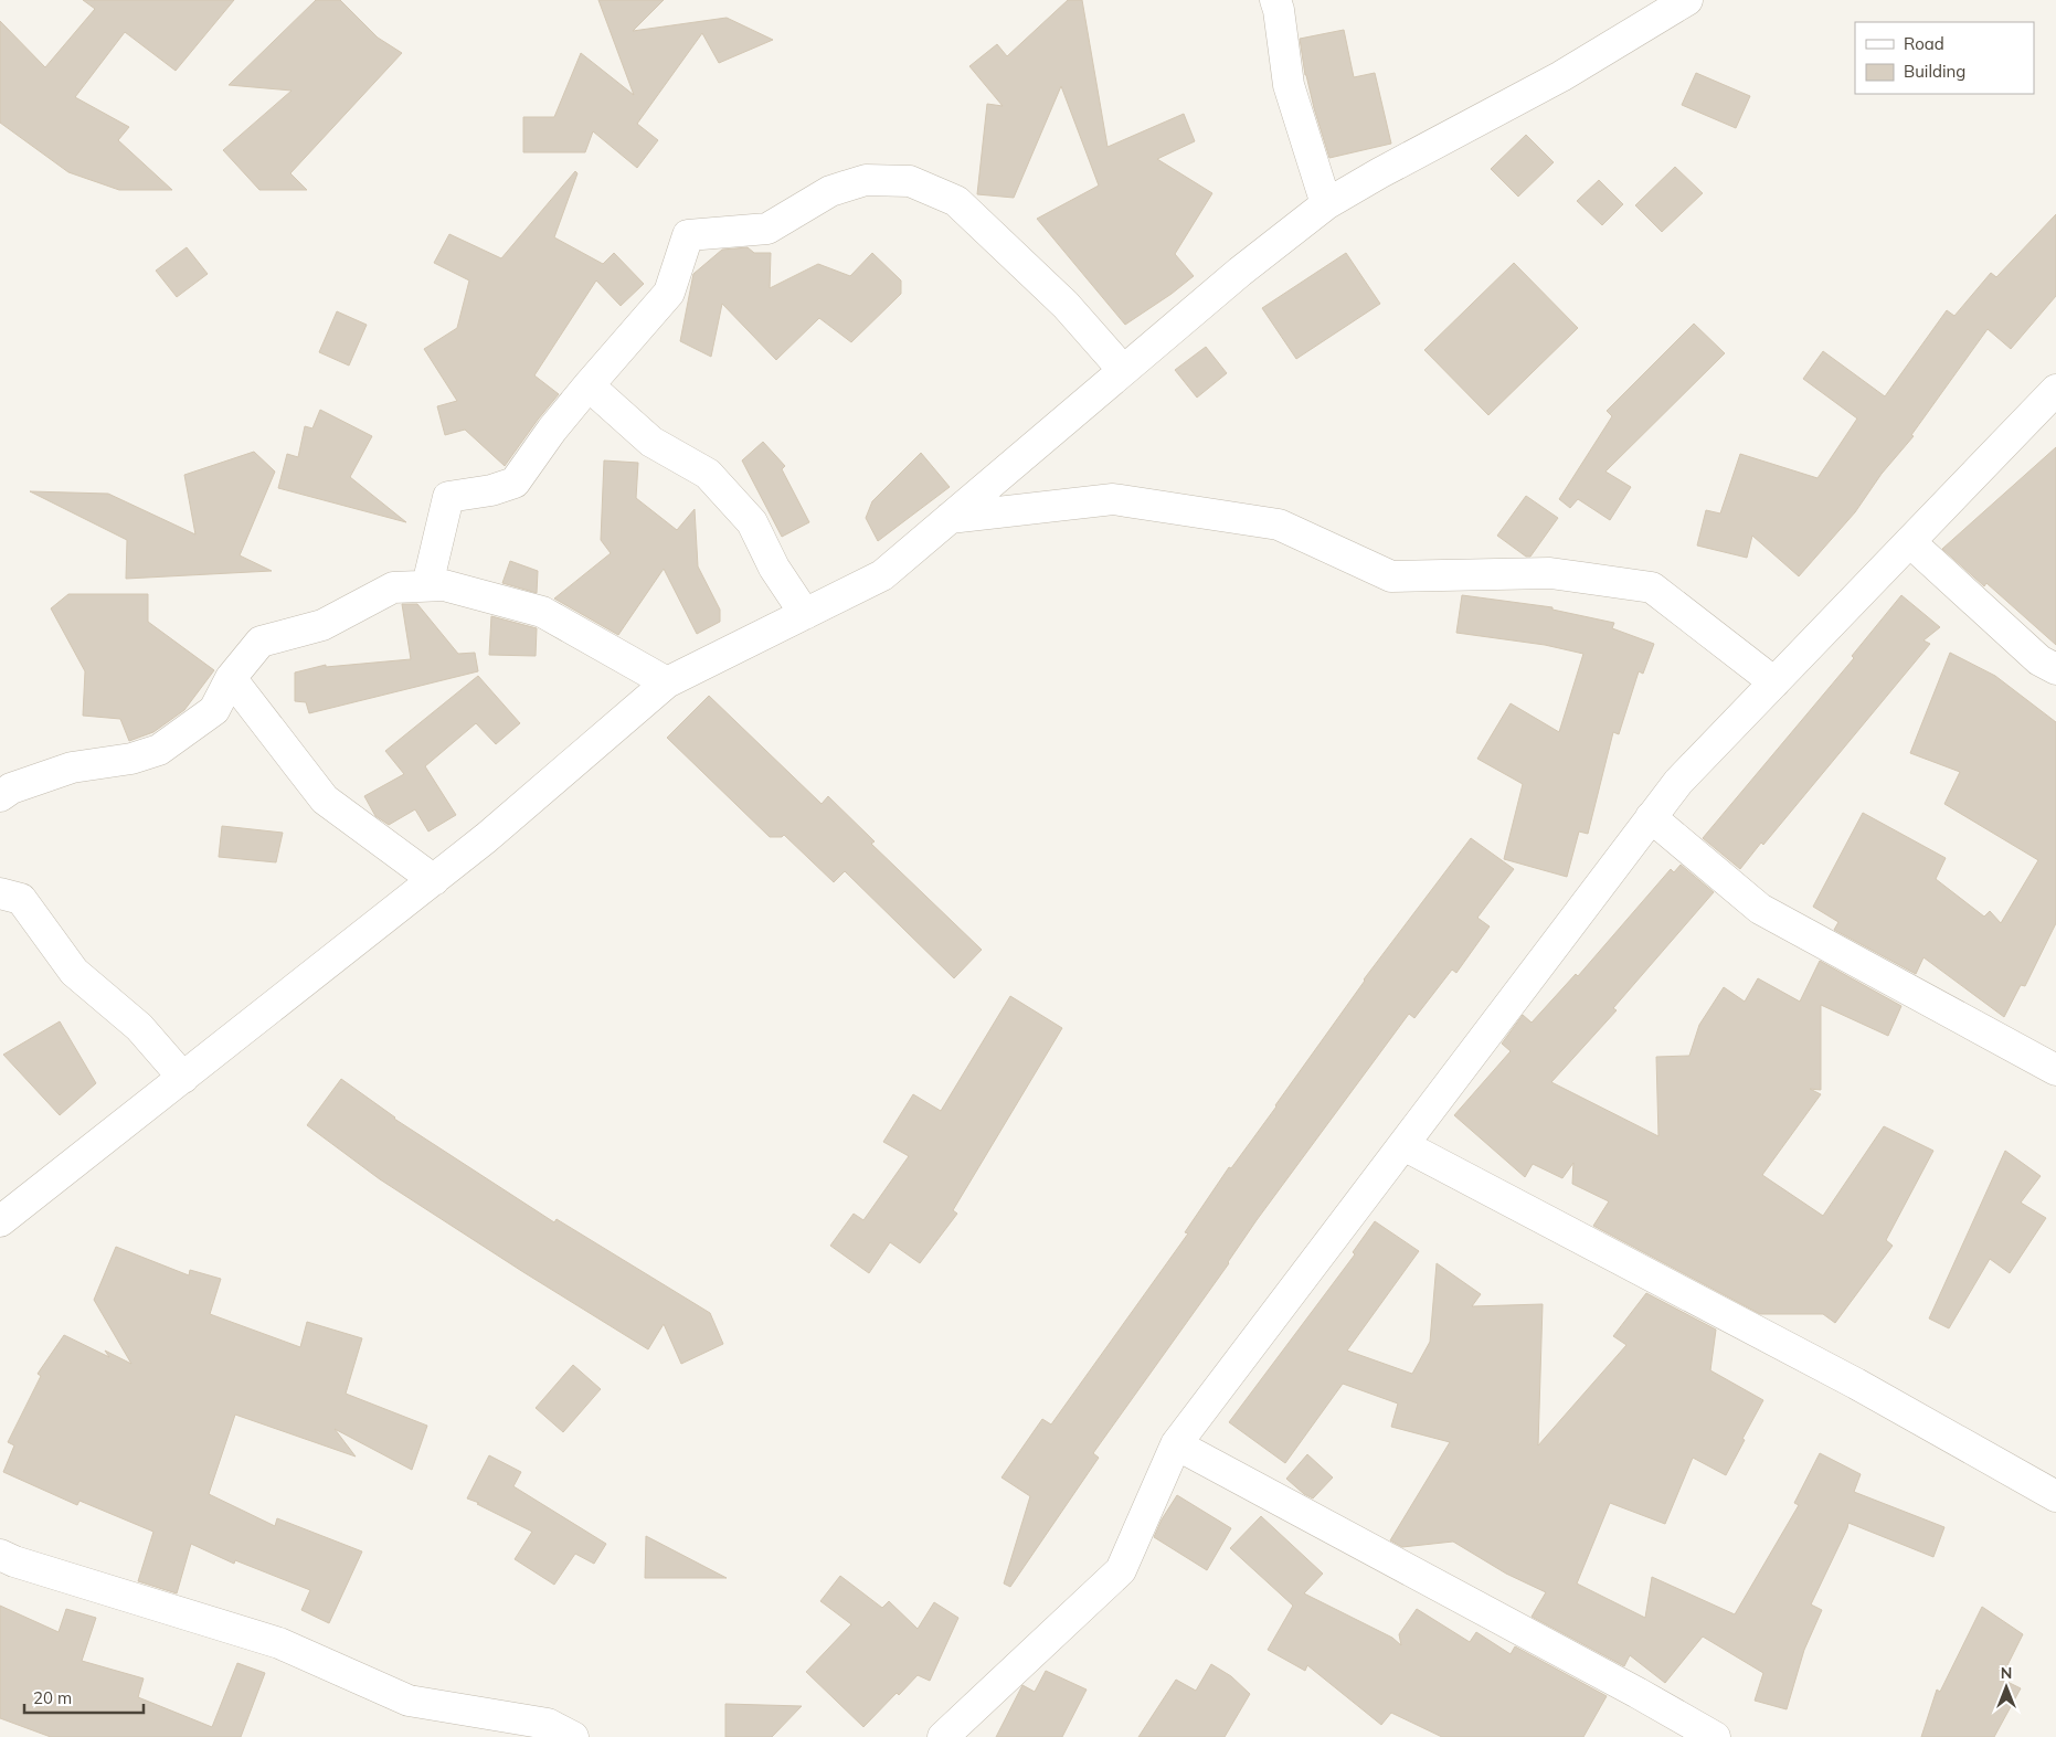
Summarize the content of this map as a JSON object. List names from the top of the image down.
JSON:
{
  "legend": ["Road", "Building"],
  "scale_bar": "20 m",
  "north": "top"
}
